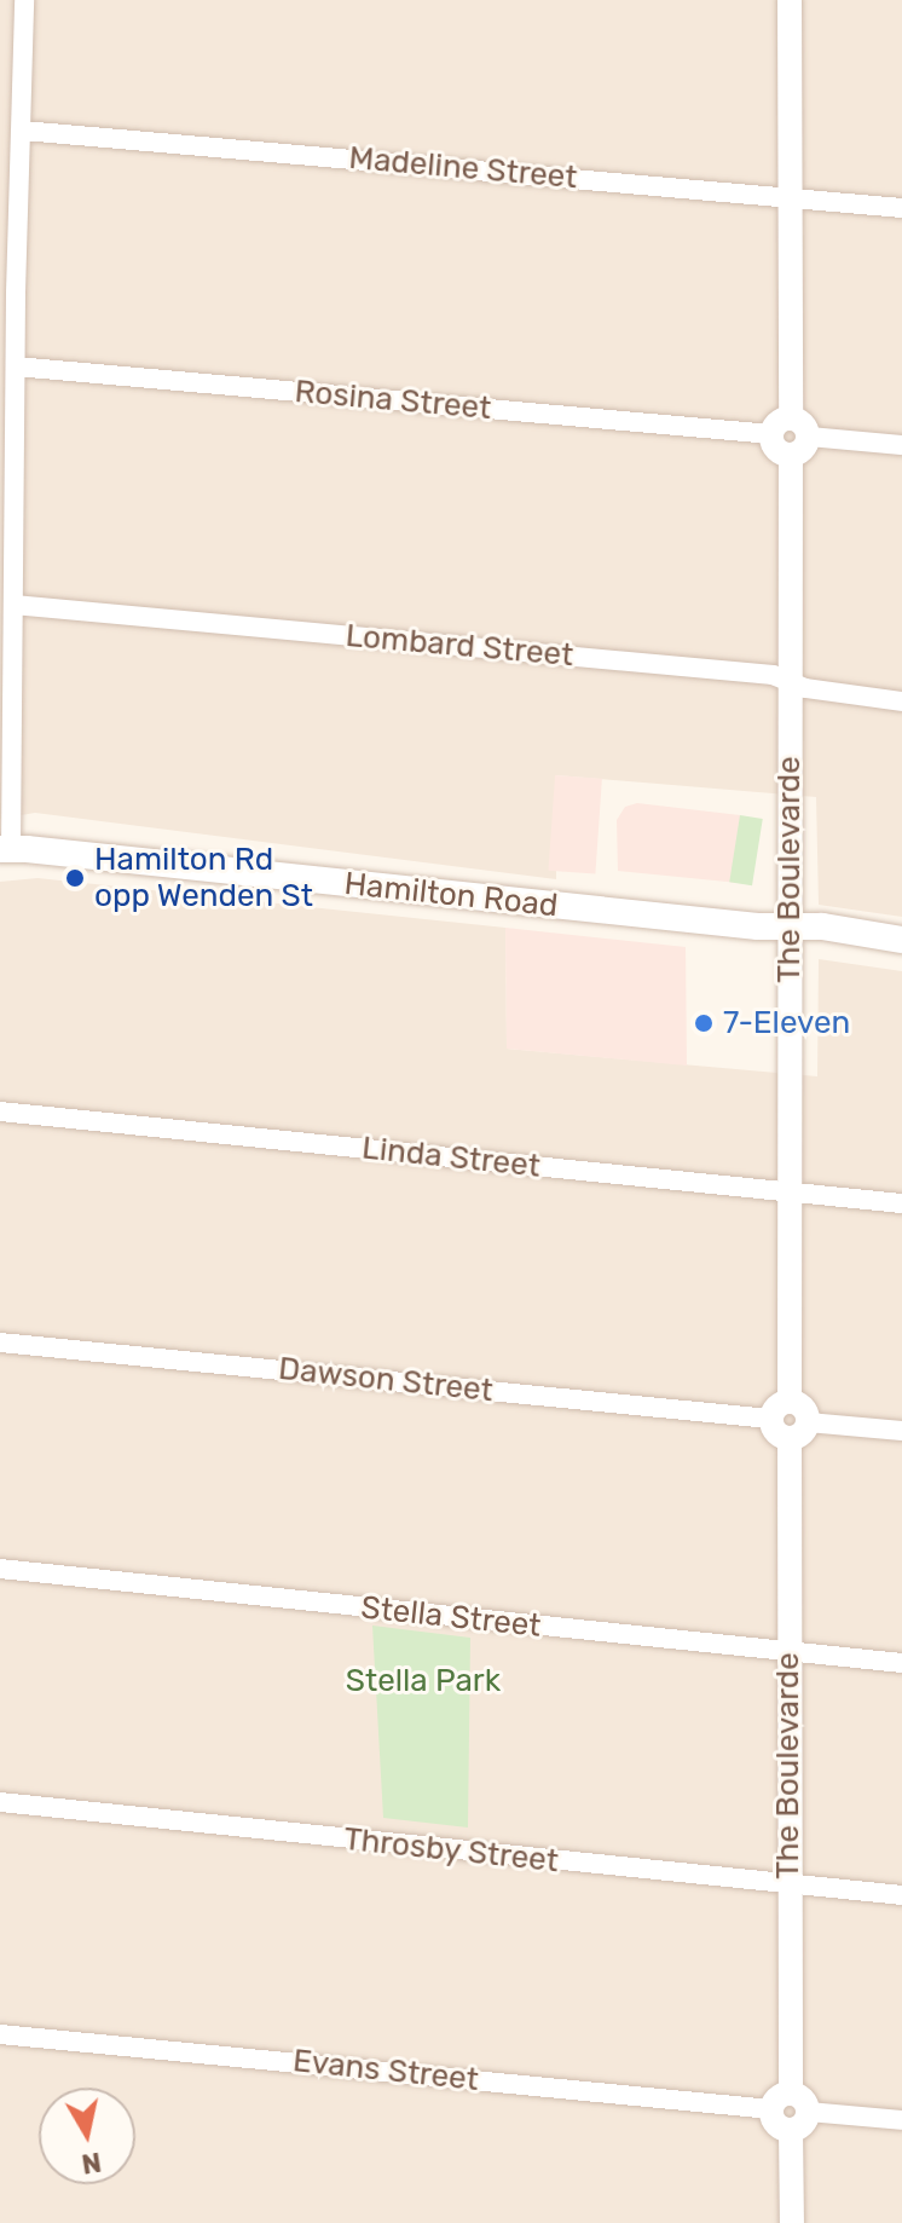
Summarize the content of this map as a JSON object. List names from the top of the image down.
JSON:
{
  "streets": {
    "main road": ["Hamilton Road"],
    "street": [
      "Madeline Street",
      "Rosina Street",
      "Lombard Street",
      "The Boulevarde",
      "Linda Street",
      "Dawson Street",
      "Stella Street",
      "Throsby Street",
      "Evans Street"
    ]
  },
  "crossings": [
    ["Lombard Street", "The Boulevarde"],
    ["The Boulevarde", "Hamilton Road"],
    ["The Boulevarde", "Linda Street"],
    ["The Boulevarde", "Dawson Street"],
    ["The Boulevarde", "Stella Street"],
    ["The Boulevarde", "Throsby Street"],
    ["The Boulevarde", "Evans Street"]
  ],
  "parks": ["Stella Park"],
  "places": ["Hamilton Rd opp Wenden St", "7-Eleven"],
  "north": "bottom"
}
